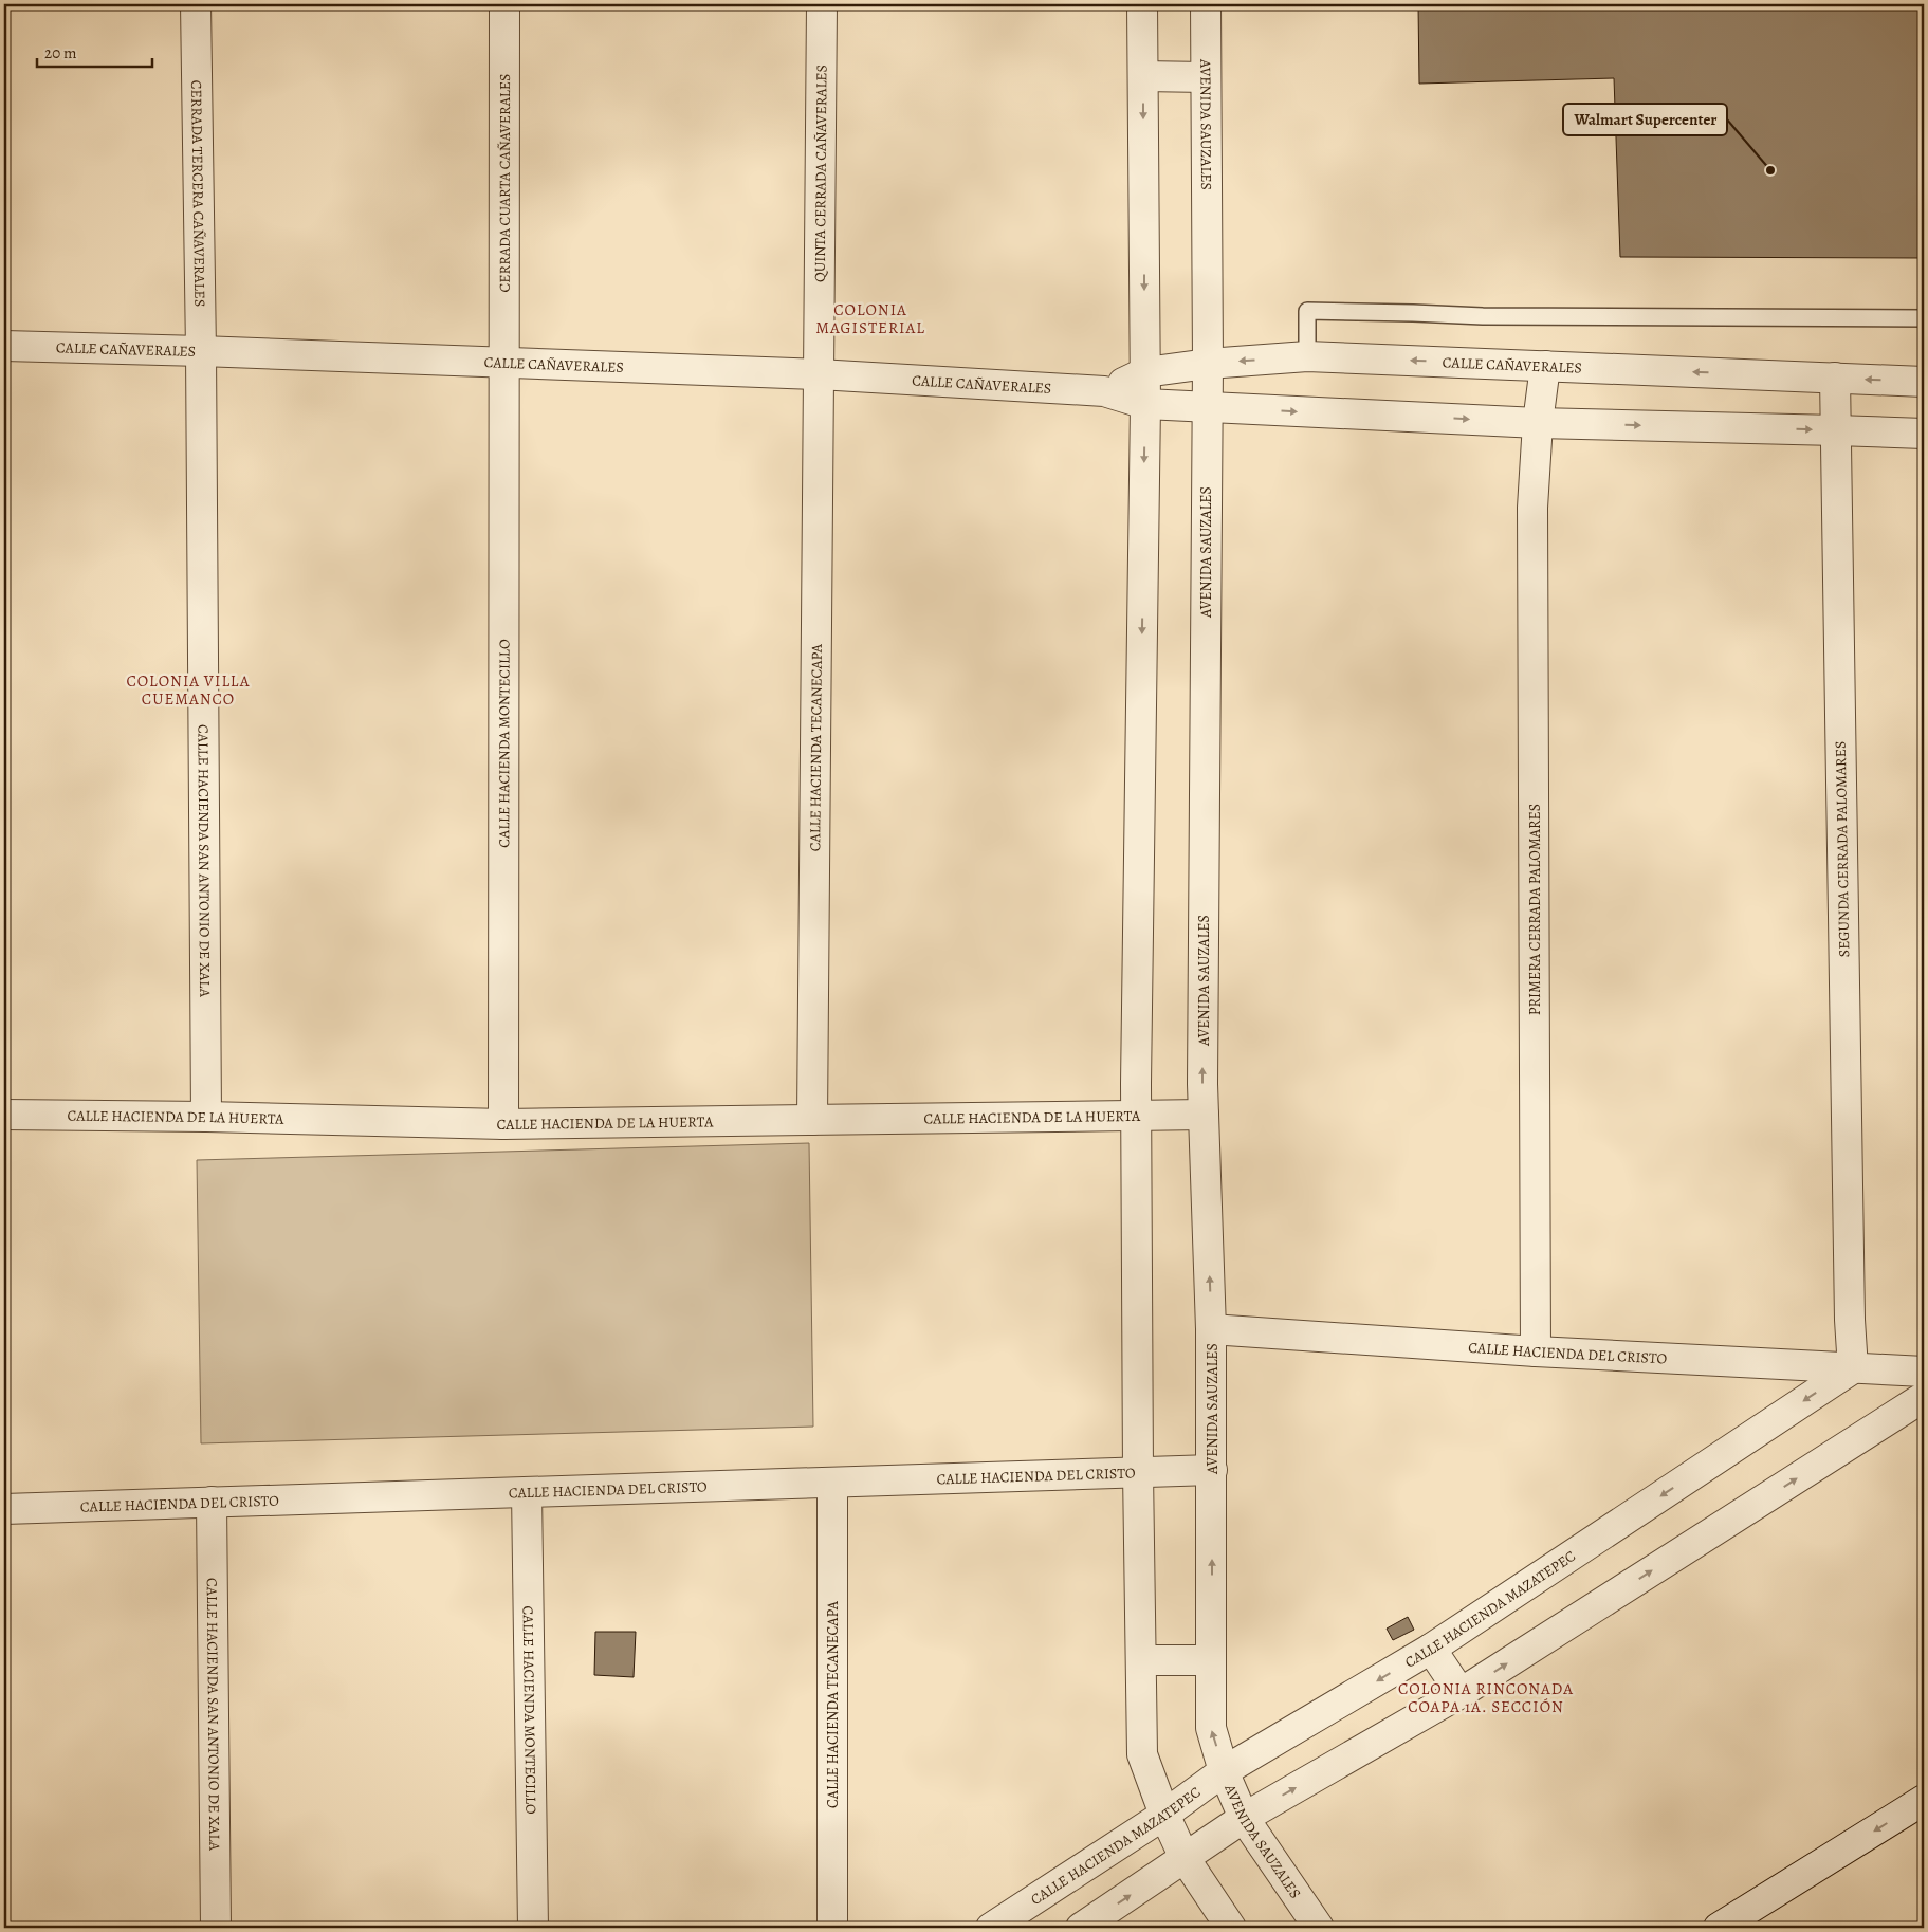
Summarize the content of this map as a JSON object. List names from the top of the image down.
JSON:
{
  "streets": {
    "street": [
      "AVENIDA SAUZALES",
      "QUINTA CERRADA CAÑAVERALES",
      "CERRADA CUARTA CAÑAVERALES",
      "CERRADA TERCERA CAÑAVERALES",
      "CALLE CAÑAVERALES",
      "CALLE HACIENDA MONTECILLO",
      "CALLE HACIENDA TECANECAPA",
      "SEGUNDA CERRADA PALOMARES",
      "CALLE HACIENDA SAN ANTONIO DE XALA",
      "PRIMERA CERRADA PALOMARES",
      "CALLE HACIENDA DE LA HUERTA",
      "CALLE HACIENDA DEL CRISTO",
      "CALLE HACIENDA MAZATEPEC"
    ]
  },
  "crossings": [
    ["AVENIDA SAUZALES", "CALLE CAÑAVERALES"],
    ["AVENIDA SAUZALES", "CALLE HACIENDA DE LA HUERTA"],
    ["AVENIDA SAUZALES", "CALLE HACIENDA DEL CRISTO"],
    ["AVENIDA SAUZALES", "CALLE HACIENDA MAZATEPEC"],
    ["QUINTA CERRADA CAÑAVERALES", "CALLE CAÑAVERALES"],
    ["QUINTA CERRADA CAÑAVERALES", "CALLE HACIENDA TECANECAPA"],
    ["CERRADA CUARTA CAÑAVERALES", "CALLE CAÑAVERALES"],
    ["CERRADA CUARTA CAÑAVERALES", "CALLE HACIENDA MONTECILLO"],
    ["CERRADA TERCERA CAÑAVERALES", "CALLE CAÑAVERALES"],
    ["CERRADA TERCERA CAÑAVERALES", "CALLE HACIENDA SAN ANTONIO DE XALA"],
    ["CALLE CAÑAVERALES", "CALLE HACIENDA MONTECILLO"],
    ["CALLE CAÑAVERALES", "CALLE HACIENDA TECANECAPA"],
    ["CALLE CAÑAVERALES", "SEGUNDA CERRADA PALOMARES"],
    ["CALLE CAÑAVERALES", "CALLE HACIENDA SAN ANTONIO DE XALA"],
    ["CALLE CAÑAVERALES", "PRIMERA CERRADA PALOMARES"],
    ["CALLE HACIENDA MONTECILLO", "CALLE HACIENDA DE LA HUERTA"],
    ["CALLE HACIENDA MONTECILLO", "CALLE HACIENDA DEL CRISTO"],
    ["CALLE HACIENDA TECANECAPA", "CALLE HACIENDA DE LA HUERTA"],
    ["CALLE HACIENDA TECANECAPA", "CALLE HACIENDA DEL CRISTO"],
    ["SEGUNDA CERRADA PALOMARES", "CALLE HACIENDA DEL CRISTO"],
    ["SEGUNDA CERRADA PALOMARES", "CALLE HACIENDA MAZATEPEC"],
    ["CALLE HACIENDA SAN ANTONIO DE XALA", "CALLE HACIENDA DE LA HUERTA"],
    ["CALLE HACIENDA SAN ANTONIO DE XALA", "CALLE HACIENDA DEL CRISTO"],
    ["PRIMERA CERRADA PALOMARES", "CALLE HACIENDA DEL CRISTO"],
    ["CALLE HACIENDA DEL CRISTO", "CALLE HACIENDA MAZATEPEC"]
  ],
  "districts": ["COLONIA MAGISTERIAL", "COLONIA VILLA CUEMANCO", "COLONIA RINCONADA COAPA 1A. SECCIÓN"],
  "places": ["Walmart Supercenter"],
  "scale_bar": "20 m"
}
